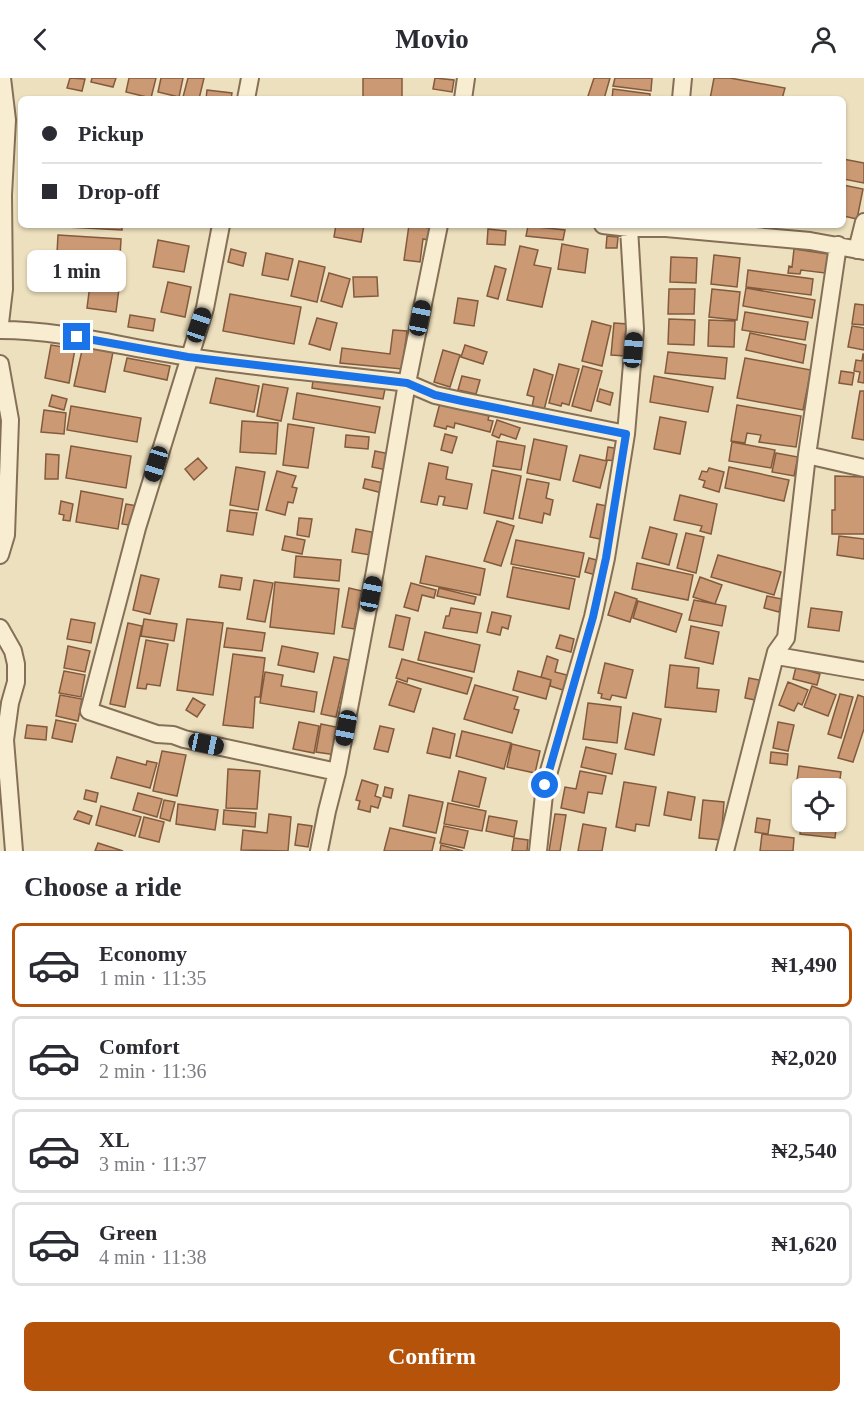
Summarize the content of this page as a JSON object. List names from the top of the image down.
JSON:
{
  "page": {
    "header": "Movio",
    "banner": ["Pickup", "Drop-off"],
    "bubble": "1 min",
    "heading": "Choose a ride",
    "list": [
      {
        "name": "Economy",
        "note": "1 min · 11:35",
        "value": "₦1,490"
      },
      {
        "name": "Comfort",
        "note": "2 min · 11:36",
        "value": "₦2,020"
      },
      {
        "name": "XL",
        "note": "3 min · 11:37",
        "value": "₦2,540"
      },
      {
        "name": "Green",
        "note": "4 min · 11:38",
        "value": "₦1,620"
      }
    ],
    "buttons": "Confirm"
  }
}
